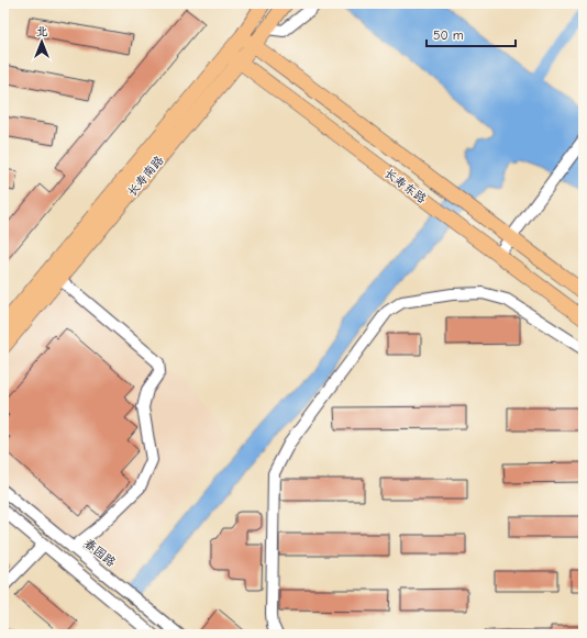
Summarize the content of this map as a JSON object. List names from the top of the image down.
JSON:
{
  "streets": {
    "main road": ["长寿南路", "长寿东路"],
    "street": ["春园路"]
  },
  "crossings": [
    ["长寿南路", "长寿东路"]
  ],
  "scale_bar": "50 m",
  "north": "top"
}
